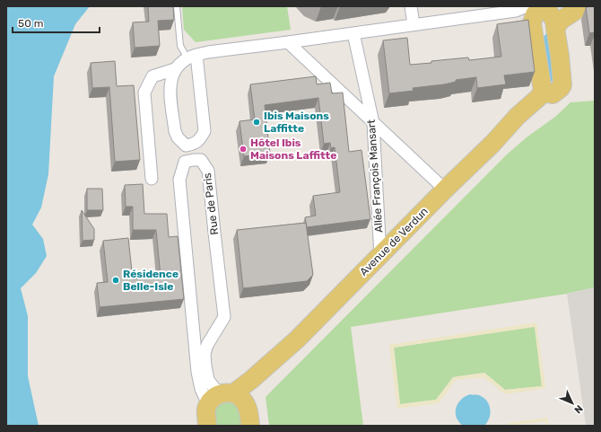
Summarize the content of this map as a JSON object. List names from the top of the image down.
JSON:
{
  "streets": {
    "main road": ["Avenue de Verdun"],
    "street": ["Allée François Mansart", "Rue de Paris"]
  },
  "crossings": [
    ["Allée François Mansart", "Avenue de Verdun"],
    ["Rue de Paris", "Avenue de Verdun"]
  ],
  "places": ["Ibis Maisons Laffitte", "Hôtel Ibis Maisons Laffitte", "Résidence Belle-Isle"],
  "scale_bar": "50 m",
  "north": "bottom right"
}
